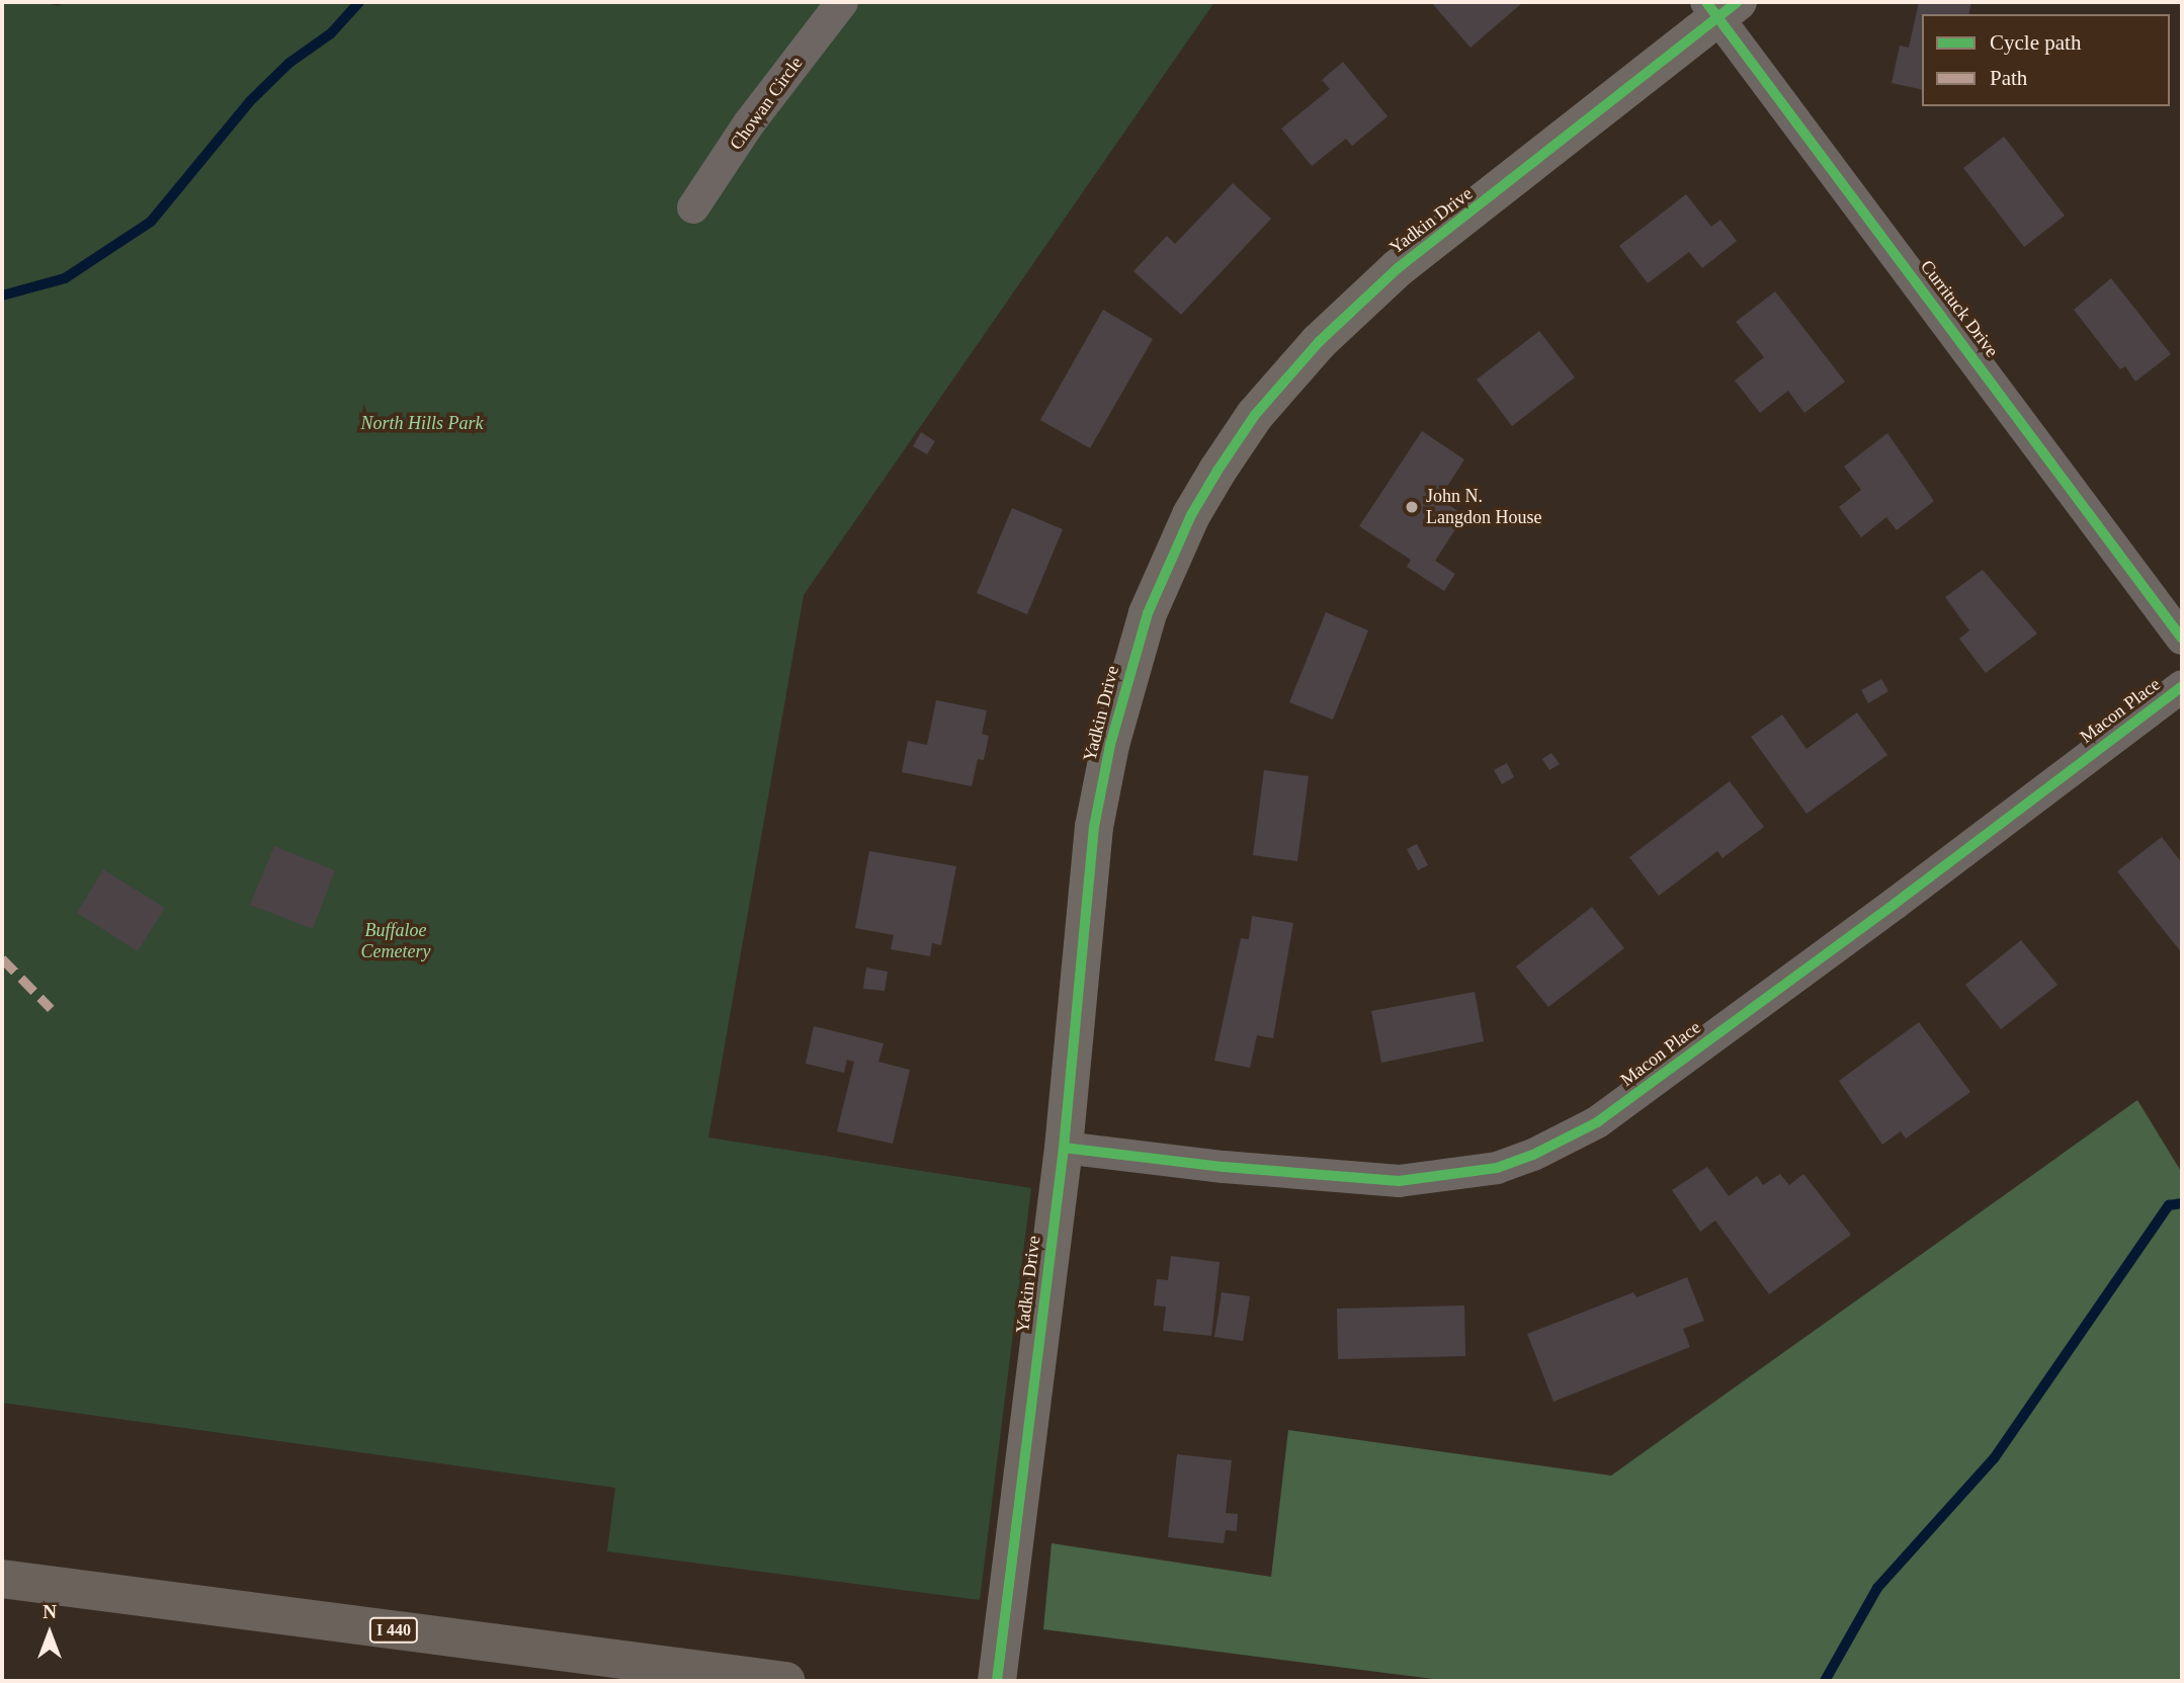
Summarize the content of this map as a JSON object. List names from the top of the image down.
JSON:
{
  "streets": {
    "highway": ["I 440"],
    "street": [
      "Chowan Circle",
      "Yadkin Drive",
      "Currituck Drive",
      "Macon Place"
    ]
  },
  "crossings": [
    ["Yadkin Drive", "Currituck Drive"],
    ["Yadkin Drive", "Macon Place"]
  ],
  "parks": ["North Hills Park", "Buffaloe Cemetery"],
  "places": ["John N. Langdon House"],
  "legend": ["Cycle path", "Path"],
  "north": "top"
}
